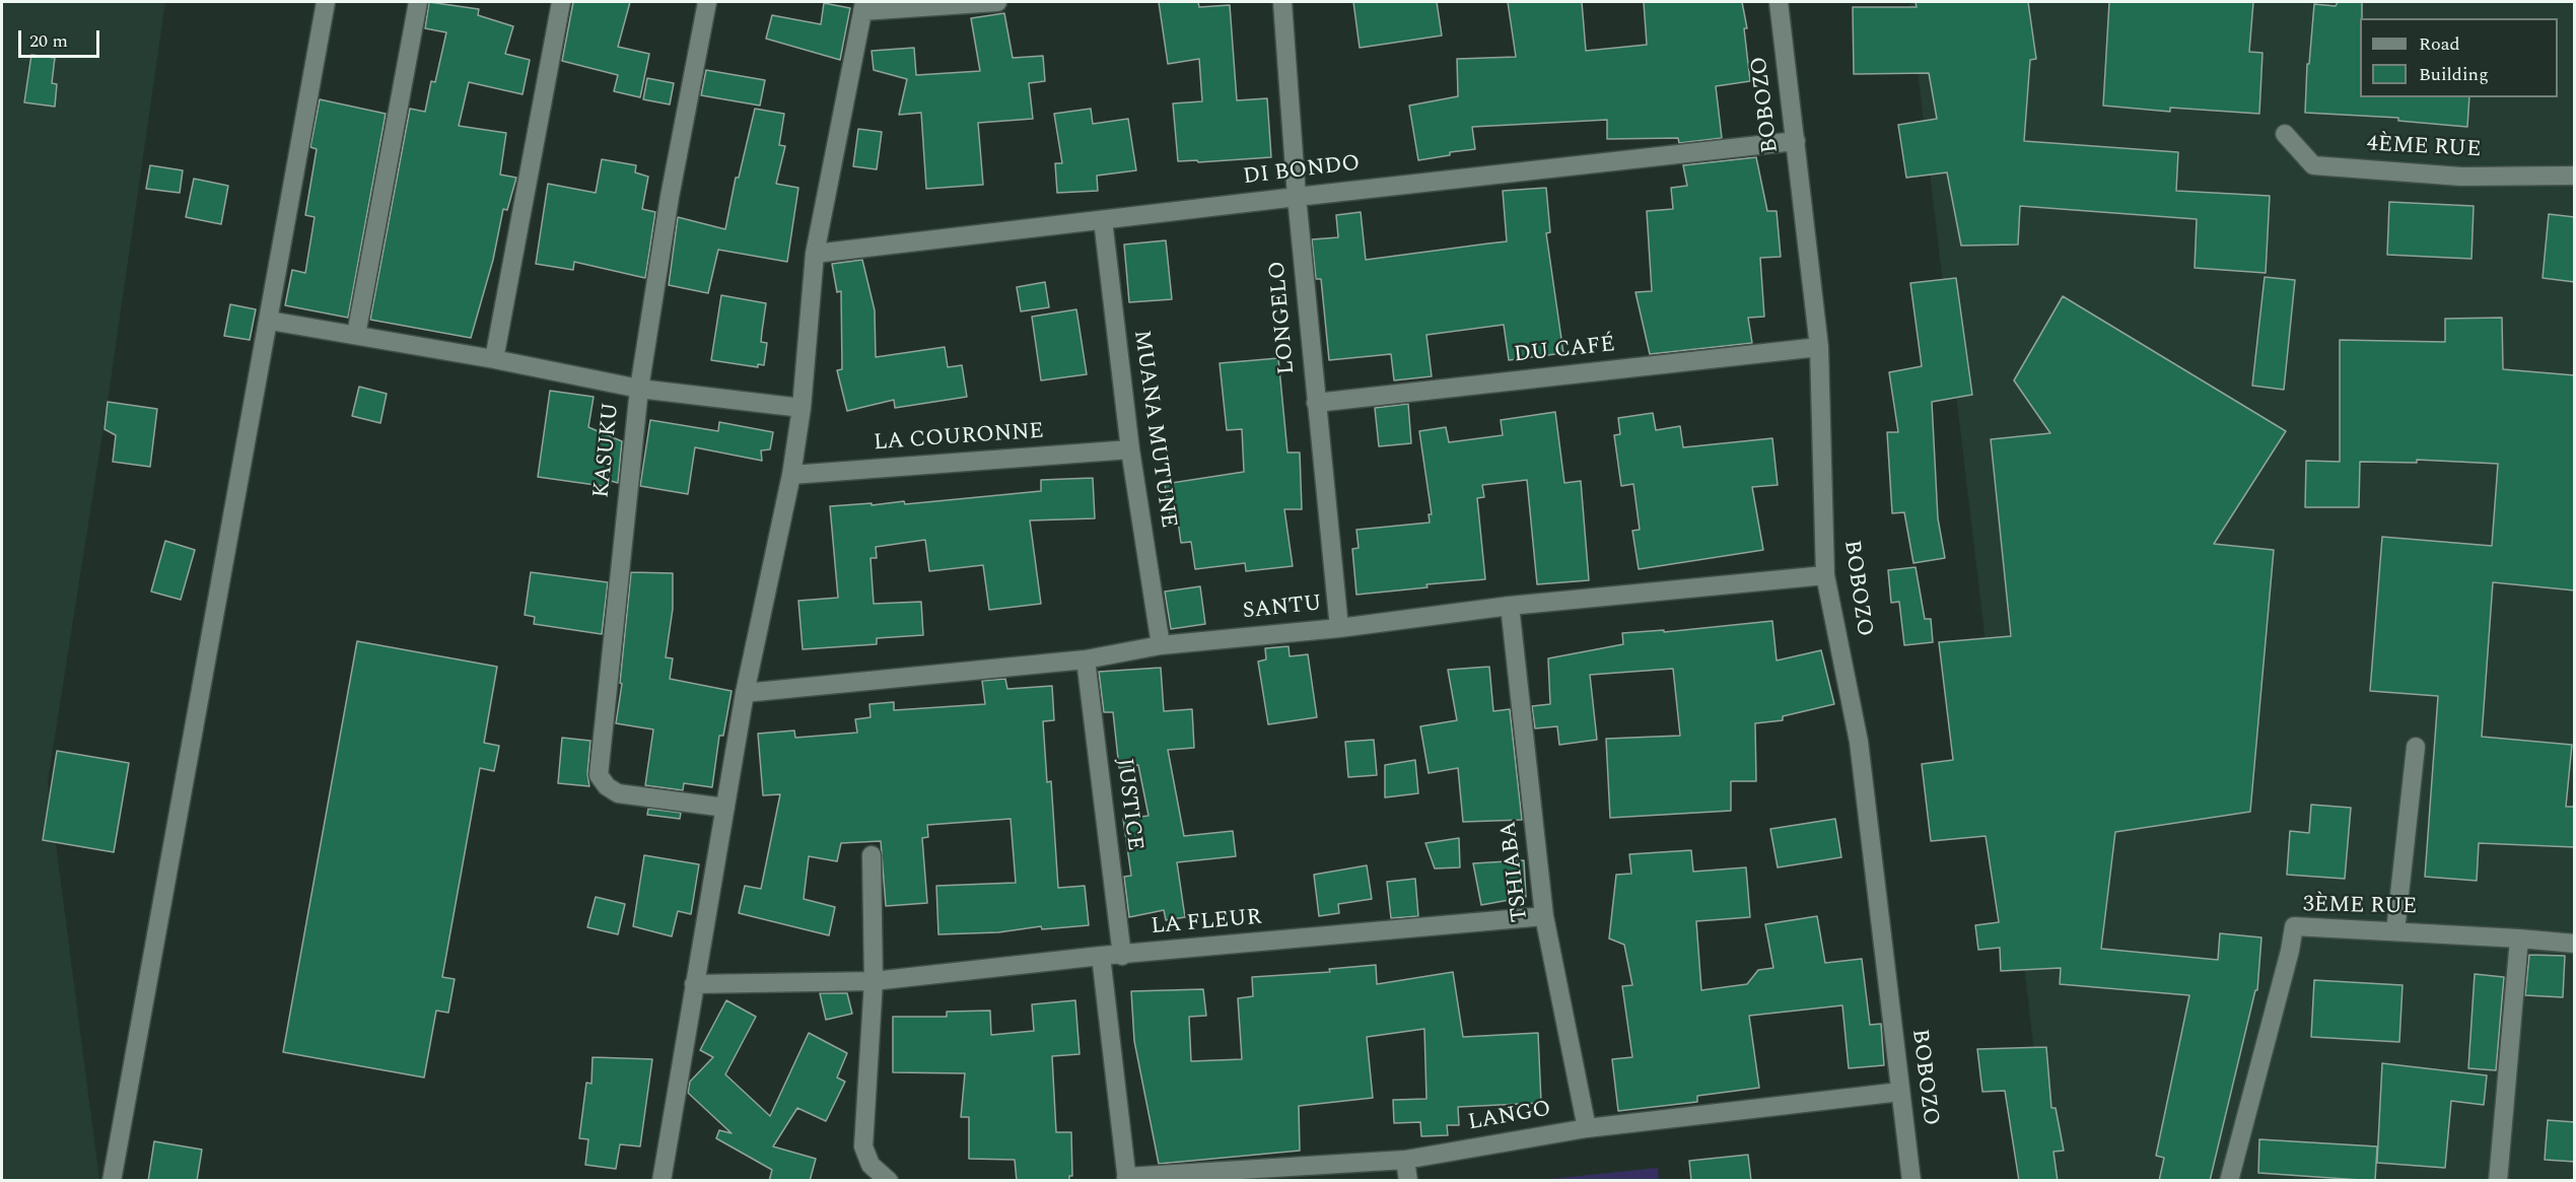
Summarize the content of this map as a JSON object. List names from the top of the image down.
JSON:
{
  "streets": {
    "street": [
      "BOBOZO",
      "4ÈME RUE",
      "DI BONDO",
      "LONGELO",
      "DU CAFÉ",
      "MUANA MUTUNE",
      "LA COURONNE",
      "KASUKU",
      "SANTU",
      "JUSTICE",
      "TSHIABA",
      "3ÈME RUE",
      "LA FLEUR",
      "LANGO"
    ]
  },
  "crossings": [
    ["BOBOZO", "DI BONDO"],
    ["BOBOZO", "DU CAFÉ"],
    ["BOBOZO", "SANTU"],
    ["BOBOZO", "LANGO"],
    ["DI BONDO", "LONGELO"],
    ["DI BONDO", "MUANA MUTUNE"],
    ["LONGELO", "DU CAFÉ"],
    ["LONGELO", "SANTU"],
    ["MUANA MUTUNE", "LA COURONNE"],
    ["MUANA MUTUNE", "SANTU"],
    ["SANTU", "JUSTICE"],
    ["SANTU", "TSHIABA"],
    ["JUSTICE", "LA FLEUR"],
    ["TSHIABA", "LA FLEUR"],
    ["TSHIABA", "LANGO"]
  ],
  "legend": ["Road", "Building"],
  "scale_bar": "20 m"
}
